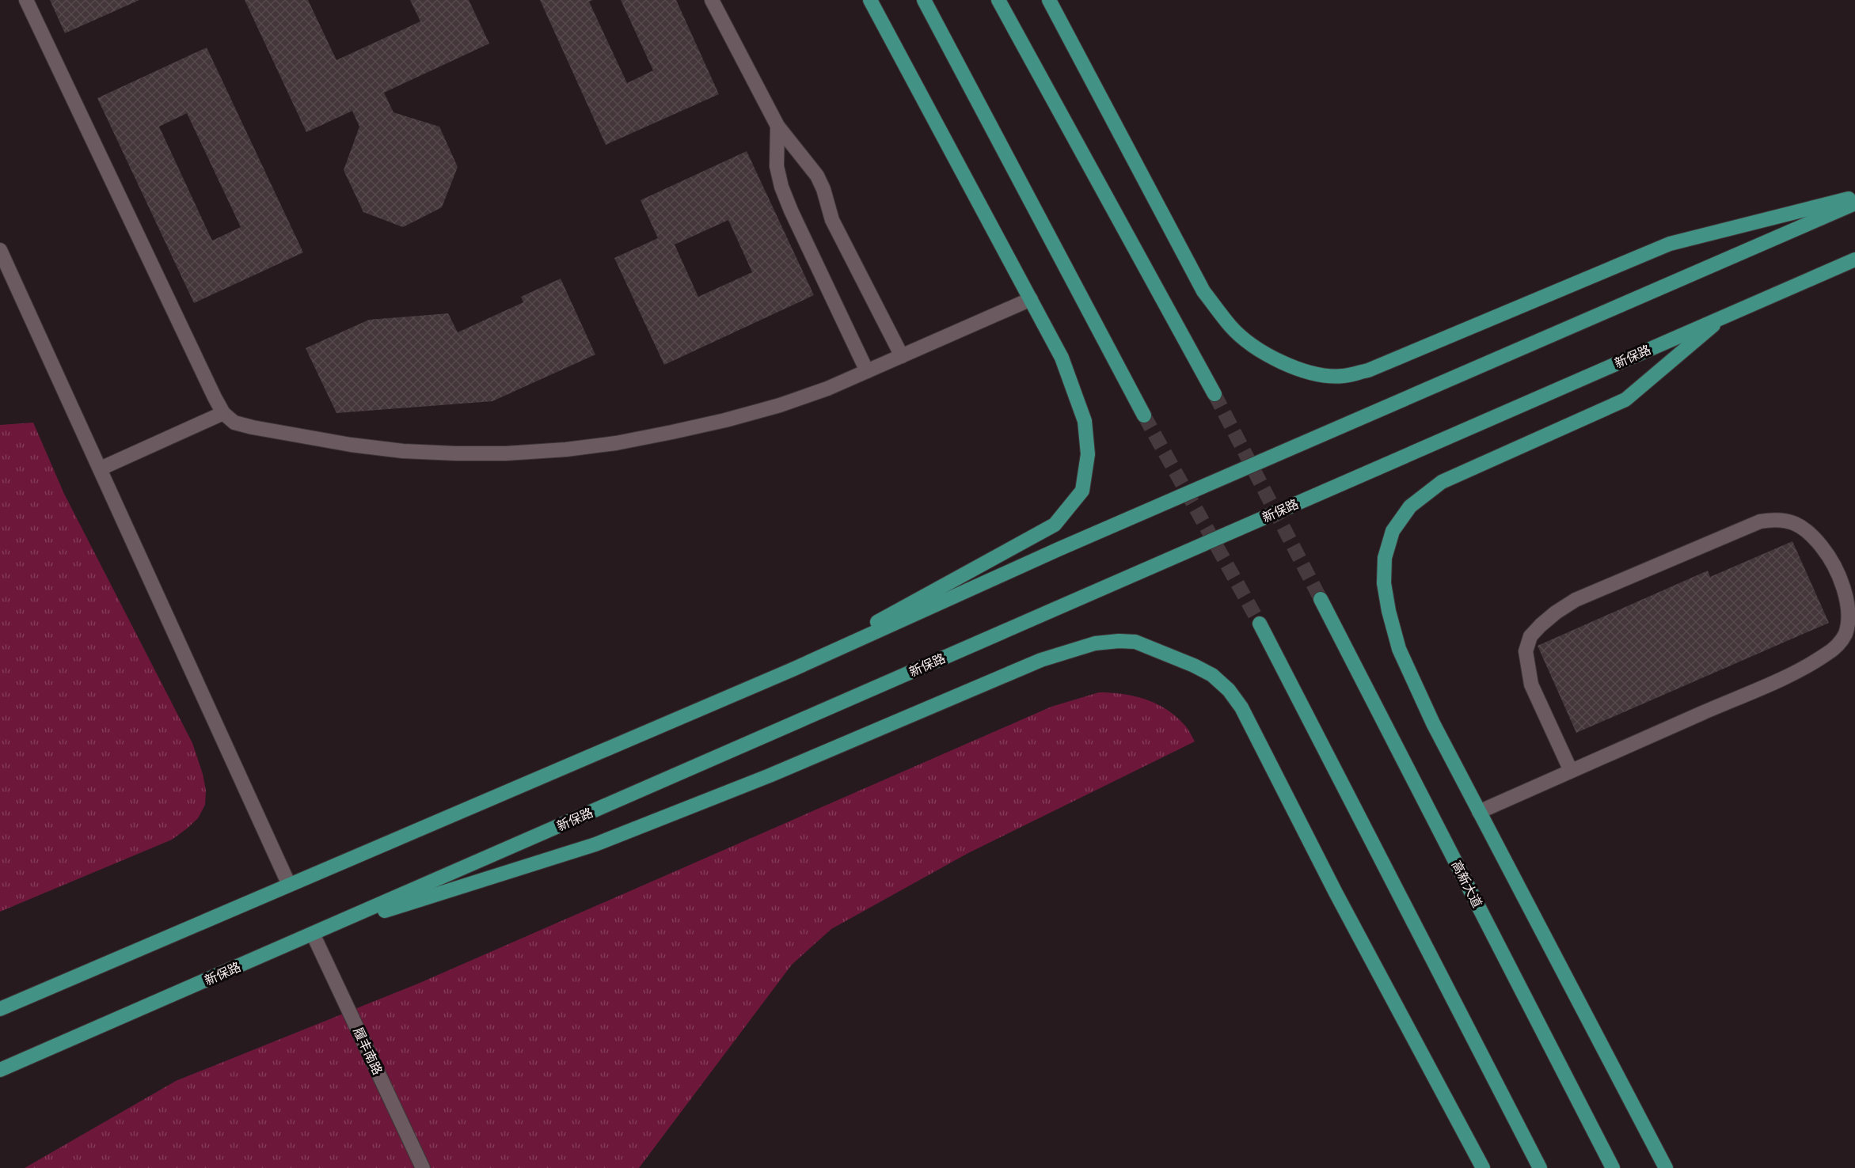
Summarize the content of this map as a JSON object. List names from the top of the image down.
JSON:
{
  "streets": {
    "main road": ["新保路", "高新大道"],
    "street": ["履丰南路"]
  },
  "crossings": [
    ["新保路", "履丰南路"]
  ]
}
